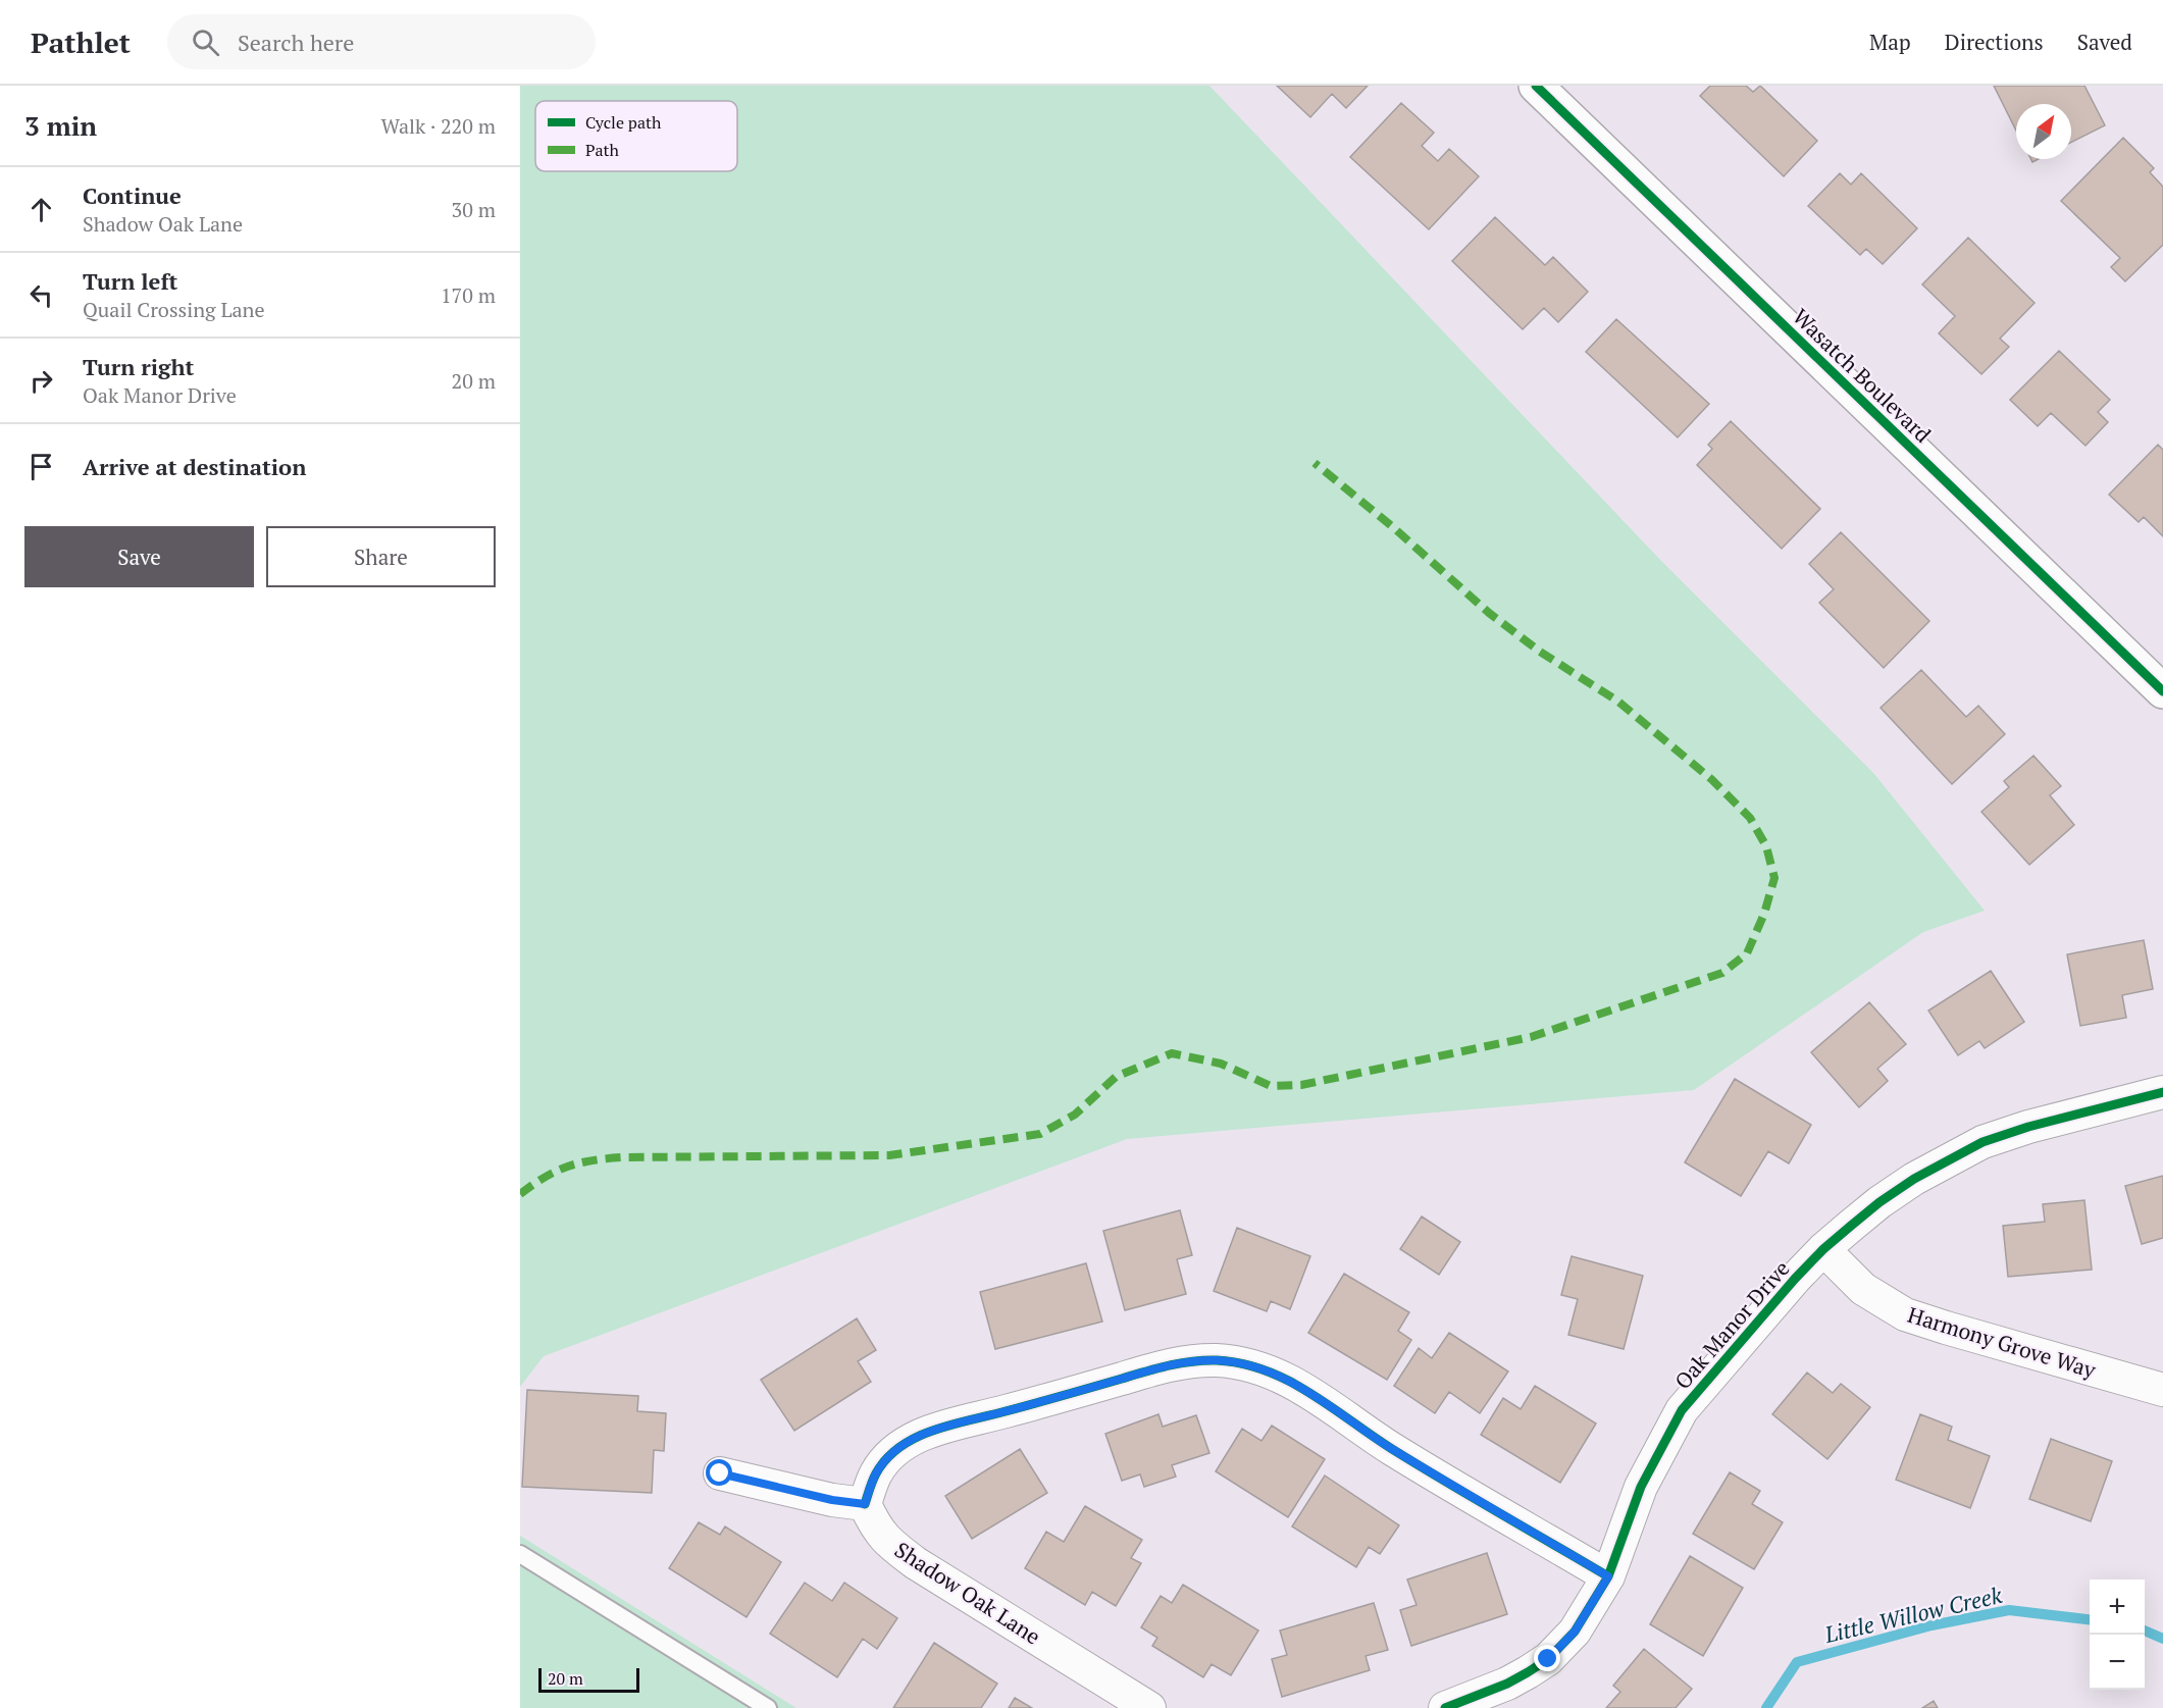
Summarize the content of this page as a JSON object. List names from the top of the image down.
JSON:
{
  "streets": {
    "main road": ["Wasatch Boulevard"],
    "street": ["Oak Manor Drive", "Harmony Grove Way", "Shadow Oak Lane"]
  },
  "crossings": [
    ["Oak Manor Drive", "Harmony Grove Way"]
  ],
  "water": ["Little Willow Creek"],
  "legend": ["Cycle path", "Path"],
  "scale_bar": "20 m",
  "north": "top right",
  "page": {
    "header": "Pathlet",
    "search": "Search here",
    "nav": ["Map", "Directions", "Saved"],
    "heading": ["3 min", "Walk · 220 m"],
    "list": [
      ["Continue", "Shadow Oak Lane", "30 m"],
      ["Turn left", "Quail Crossing Lane", "170 m"],
      ["Turn right", "Oak Manor Drive", "20 m"],
      "Arrive at destination"
    ],
    "buttons": ["Save", "Share"],
    "map_buttons": ["+", "−"],
    "scale": "20 m"
  }
}
